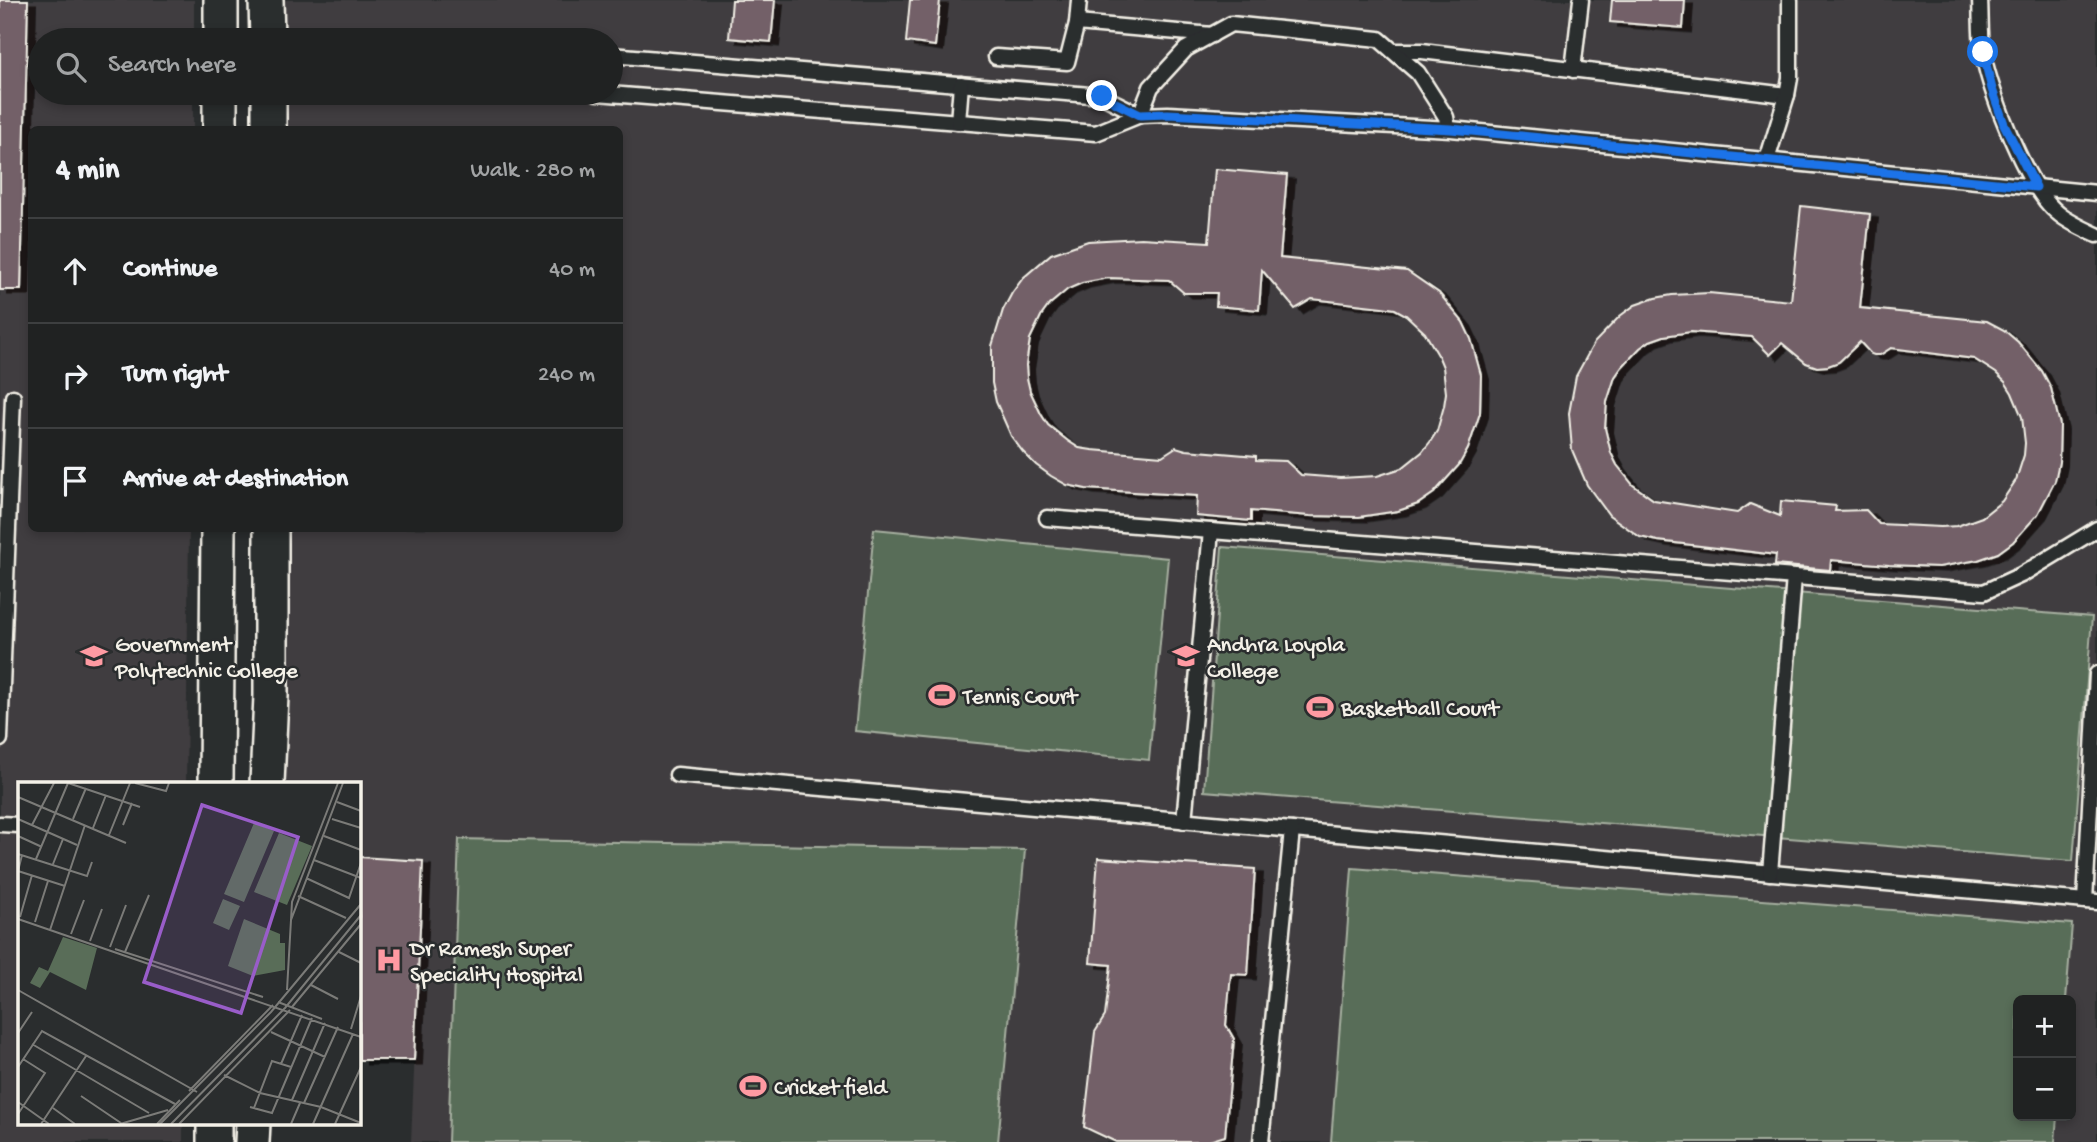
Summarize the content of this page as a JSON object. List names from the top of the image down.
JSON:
{
  "places": {
    "school or university": ["Government Polytechnic College", "Andhra Loyola College"],
    "sports": ["Tennis Court", "Basketball Court", "Cricket field"],
    "hospital": ["Dr Ramesh Super Speciality Hospital"]
  },
  "page": {
    "search": "Search here",
    "heading": ["4 min", "Walk · 280 m"],
    "list": [
      ["Continue", "40 m"],
      ["Turn right", "240 m"],
      "Arrive at destination"
    ],
    "map_buttons": ["+", "−"]
  }
}
